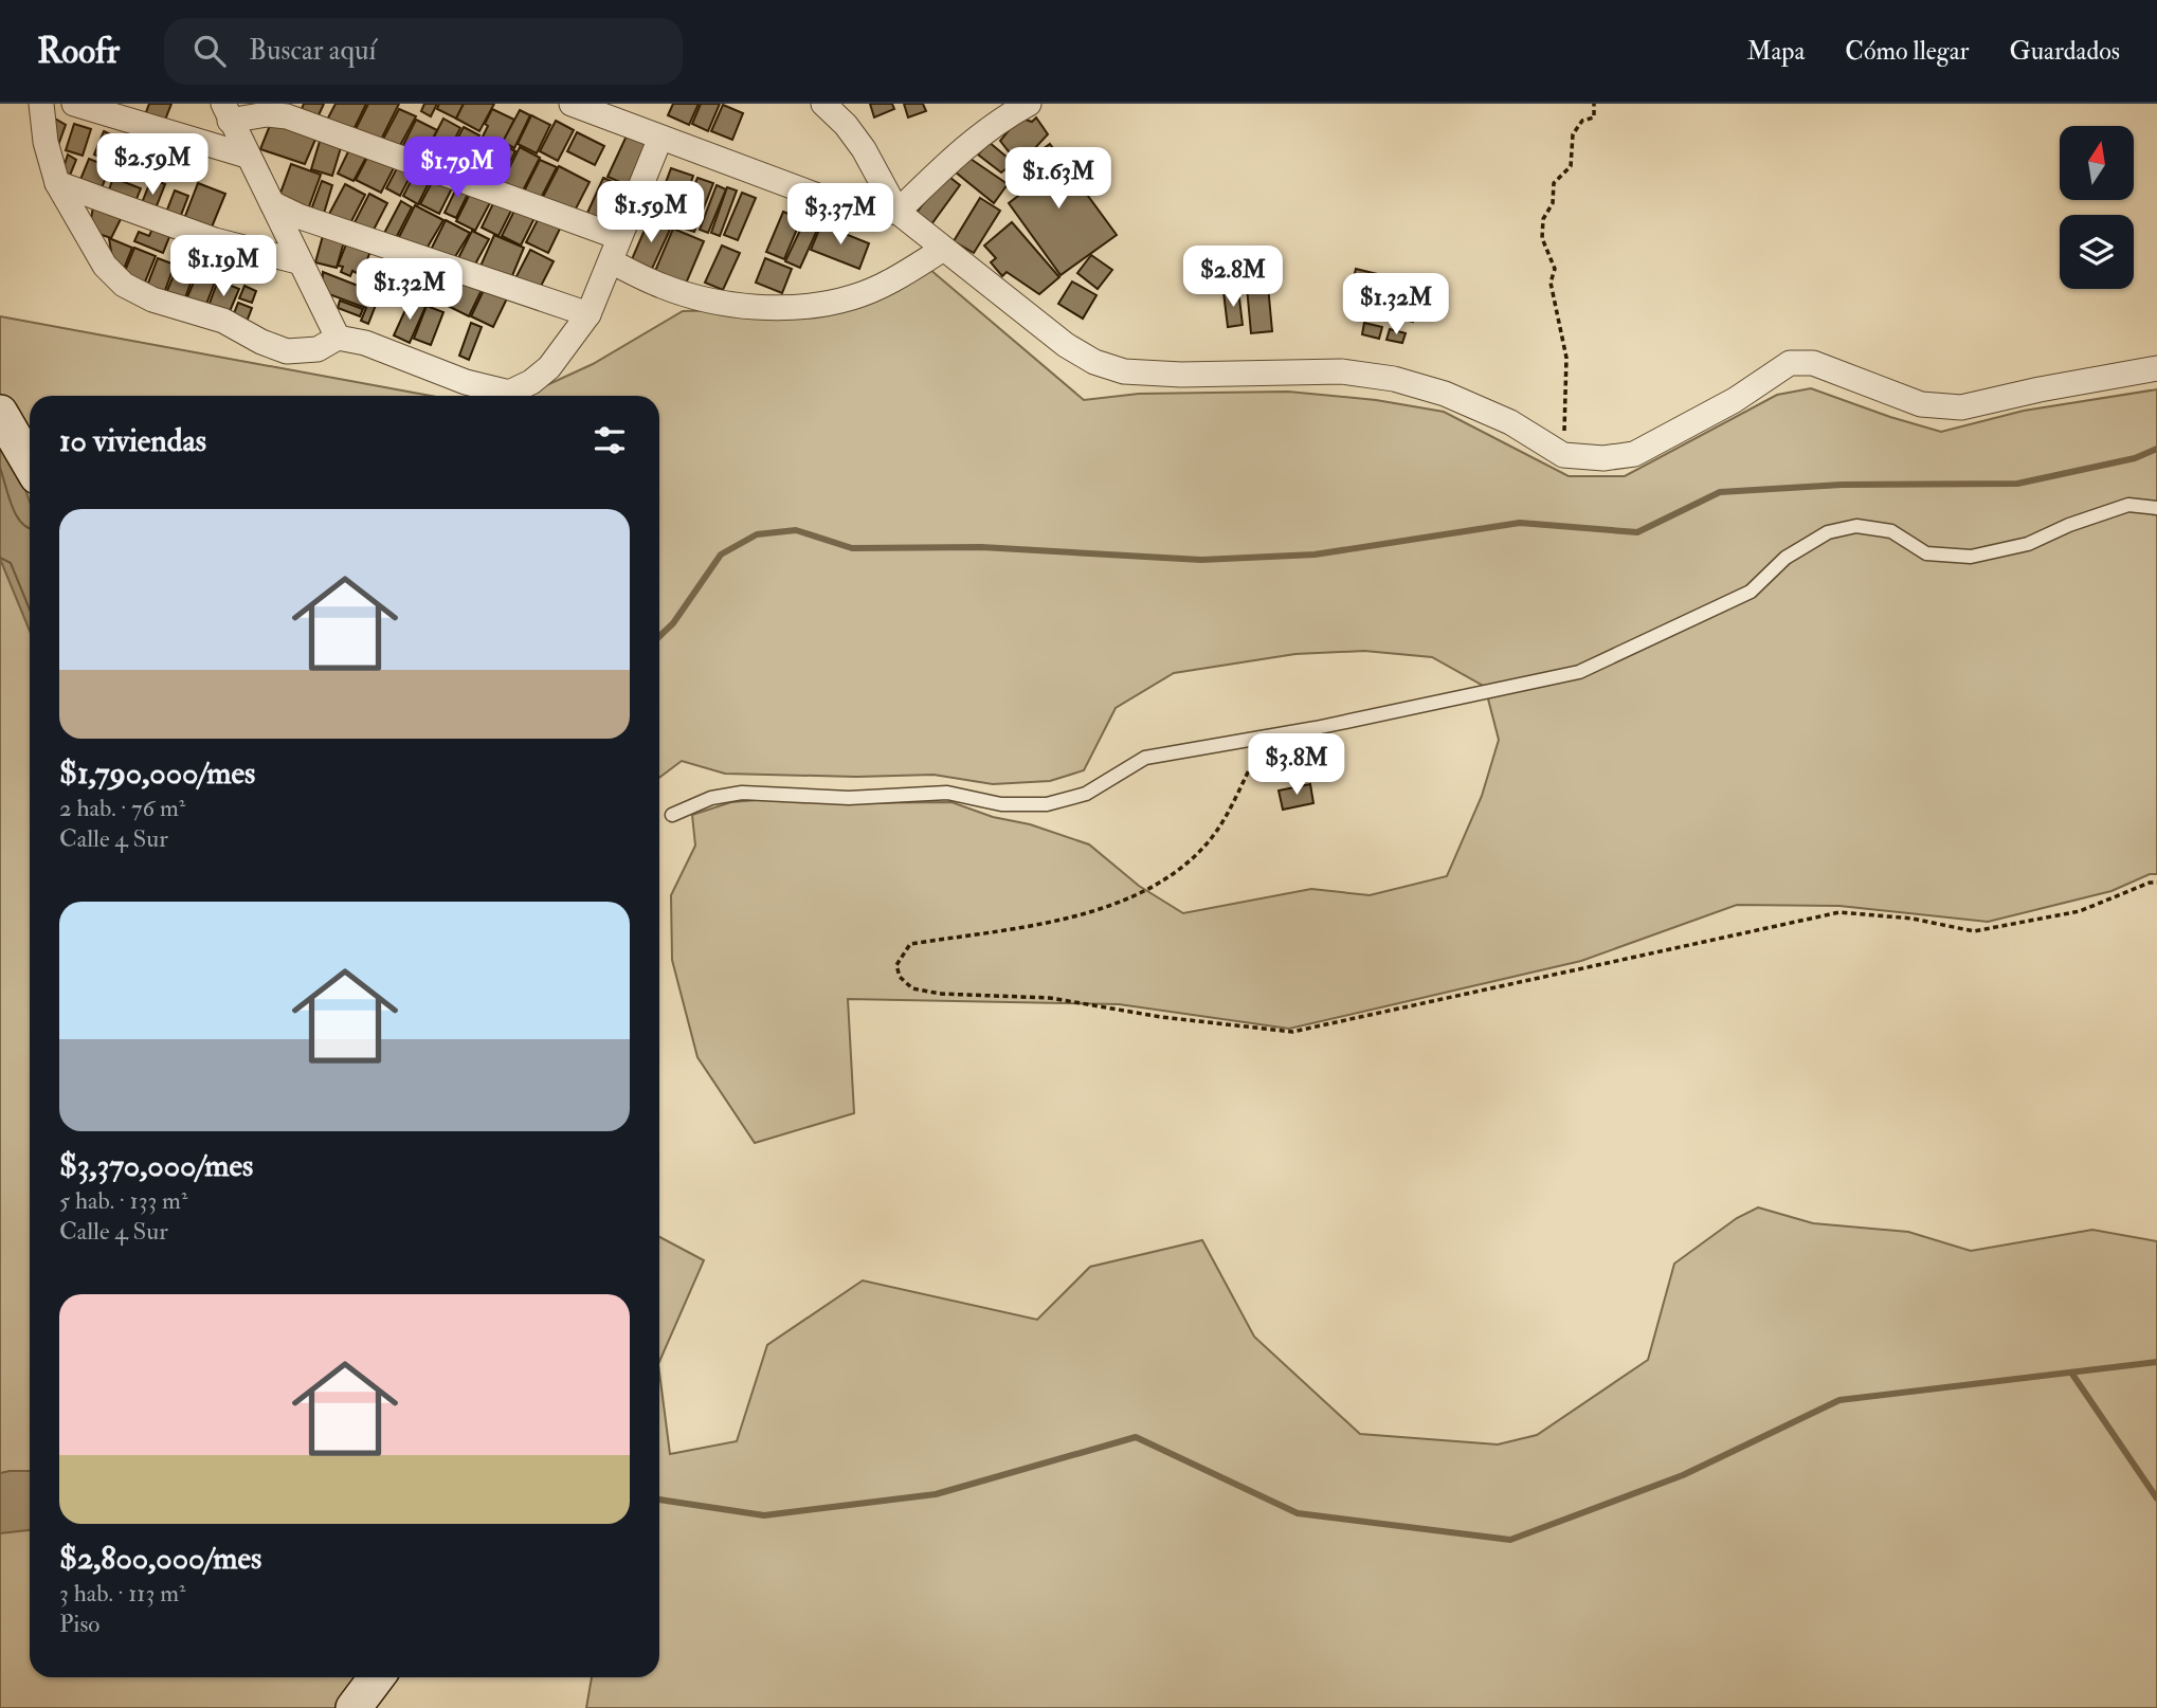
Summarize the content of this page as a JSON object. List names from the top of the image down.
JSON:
{
  "north": "top",
  "page": {
    "header": "Roofr",
    "search": "Buscar aquí",
    "nav": ["Mapa", "Cómo llegar", "Guardados"],
    "price": [
      "$2.59M",
      "$1.79M",
      "$1.63M",
      "$1.59M",
      "$3.37M",
      "$1.19M",
      "$2.8M",
      "$1.32M",
      "$1.32M",
      "$3.8M"
    ],
    "heading": "10 viviendas",
    "list": [
      {
        "name": "$1,790,000/mes",
        "note": "2 hab. · 76 m² · Calle 4 Sur"
      },
      {
        "name": "$3,370,000/mes",
        "note": "5 hab. · 133 m² · Calle 4 Sur"
      },
      {
        "name": "$2,800,000/mes",
        "note": "3 hab. · 113 m² · Piso"
      }
    ]
  }
}
